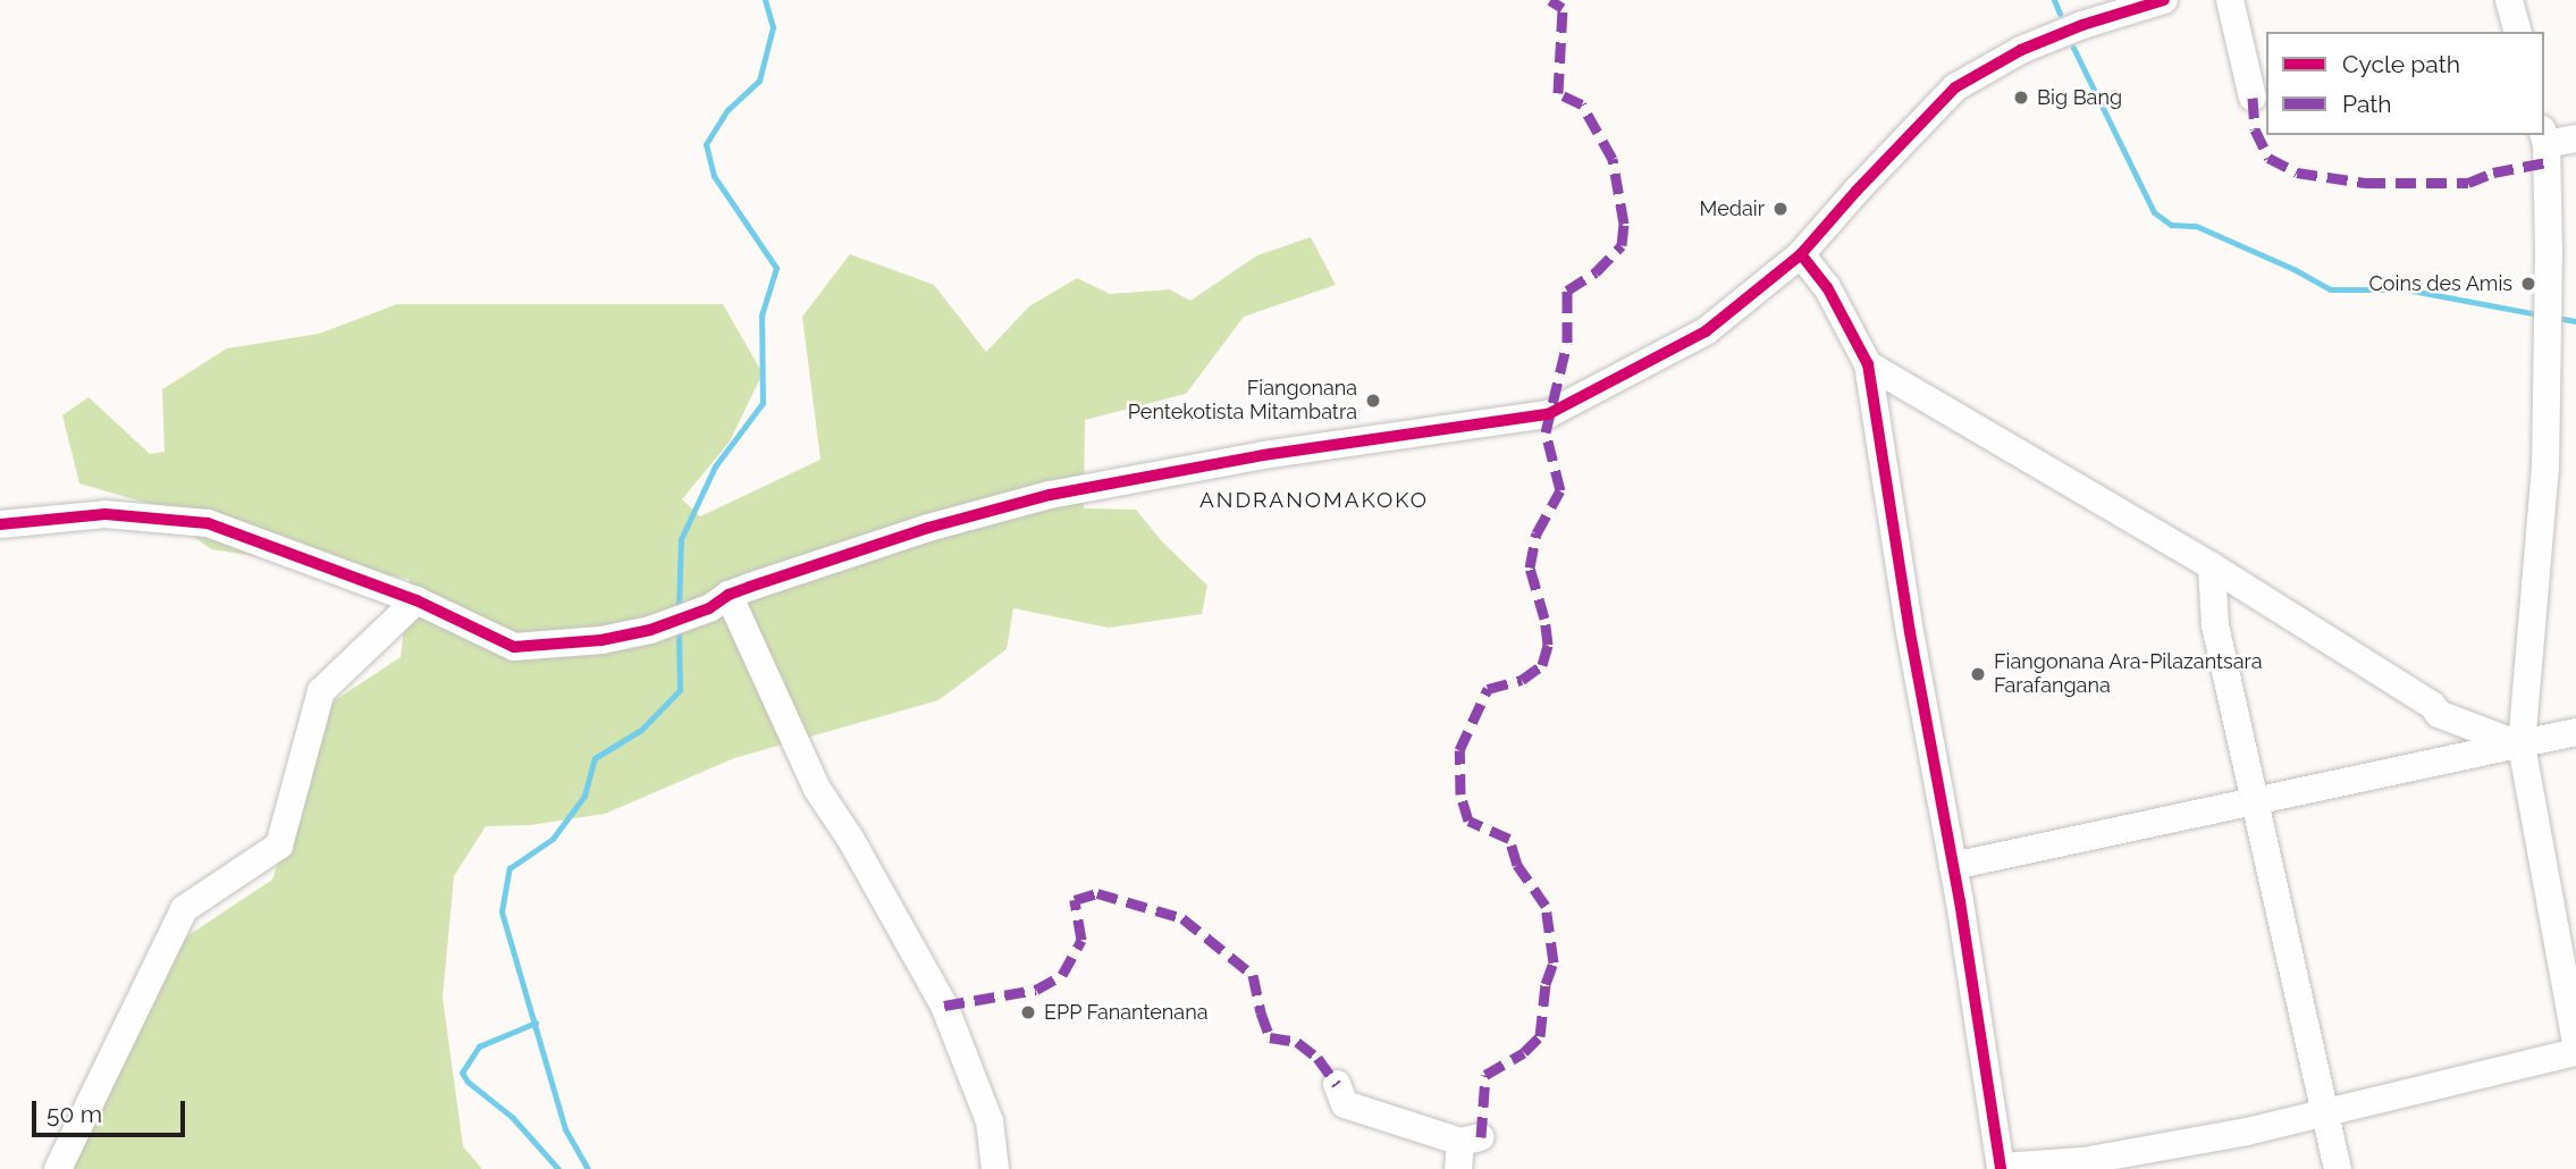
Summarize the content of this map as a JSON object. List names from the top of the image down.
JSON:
{
  "districts": ["ANDRANOMAKOKO"],
  "places": [
    "Big Bang",
    "Medair",
    "Coins des Amis",
    "Fiangonana Pentekotista Mitambatra",
    "Fiangonana Ara-Pilazantsara Farafangana",
    "EPP Fanantenana"
  ],
  "legend": ["Cycle path", "Path"],
  "scale_bar": "50 m"
}
